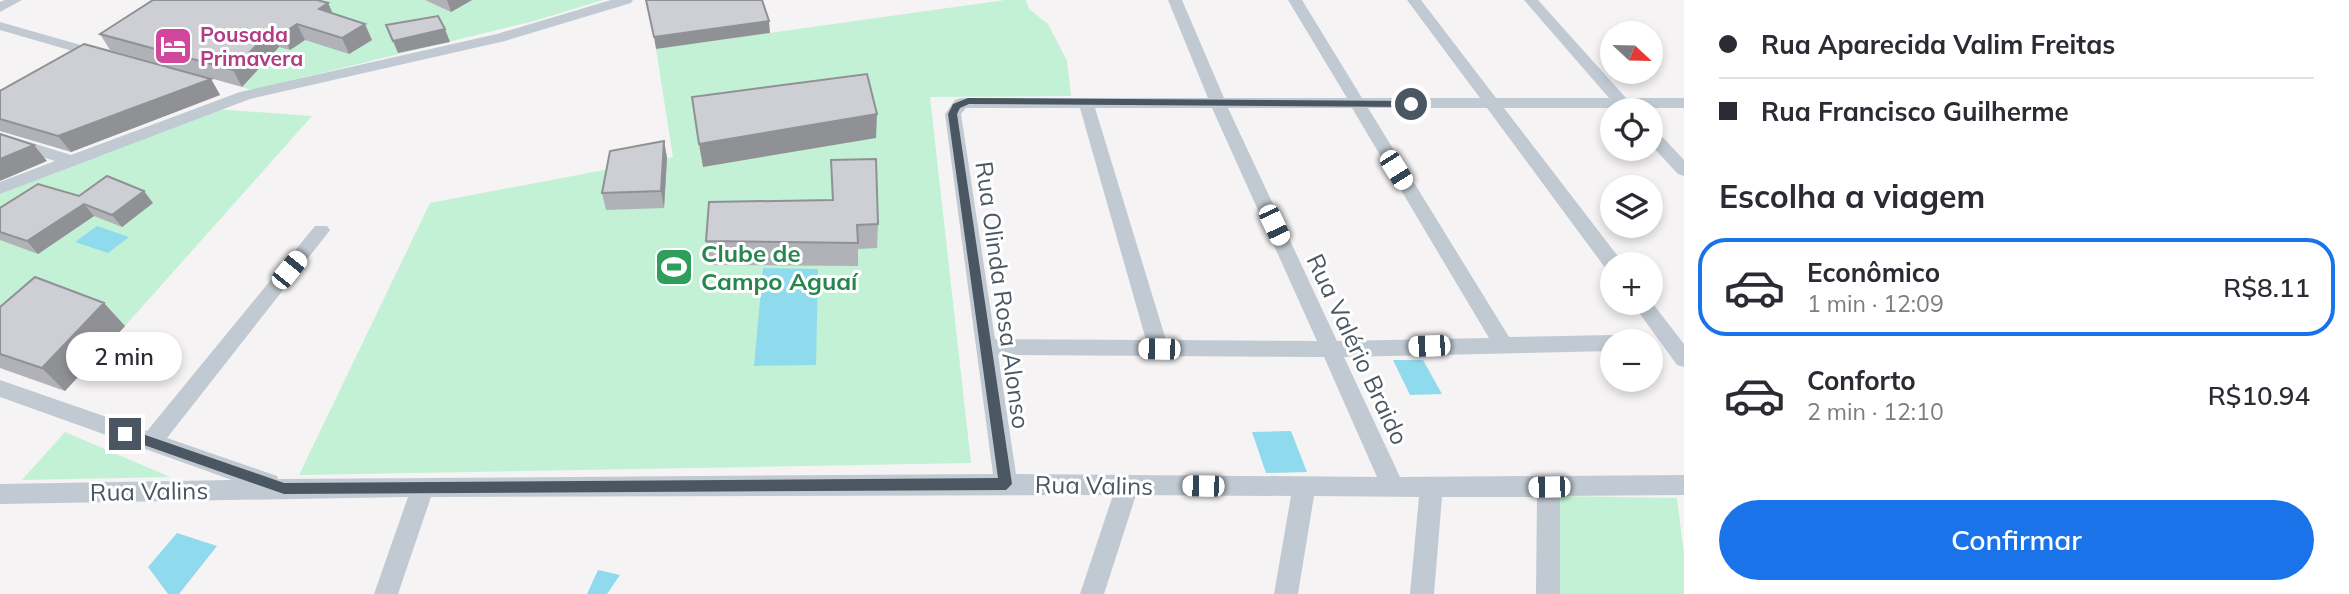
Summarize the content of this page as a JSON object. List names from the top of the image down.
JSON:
{
  "streets": {
    "street": ["Rua Olinda Rosa Alonso", "Rua Valério Braido", "Rua Valins"]
  },
  "crossings": [
    ["Rua Olinda Rosa Alonso", "Rua Valins"],
    ["Rua Valério Braido", "Rua Valins"]
  ],
  "places": {
    "hotel": ["Pousada Primavera"],
    "sports": ["Clube de Campo Aguaí"]
  },
  "north": "right",
  "page": {
    "banner": ["Rua Aparecida Valim Freitas", "Rua Francisco Guilherme"],
    "map_buttons": ["+", "−"],
    "heading": "Escolha a viagem",
    "list": [
      {
        "name": "Econômico",
        "note": "1 min · 12:09",
        "value": "R$8.11"
      },
      {
        "name": "Conforto",
        "note": "2 min · 12:10",
        "value": "R$10.94"
      }
    ],
    "bubble": "2 min",
    "buttons": "Confirmar"
  }
}
